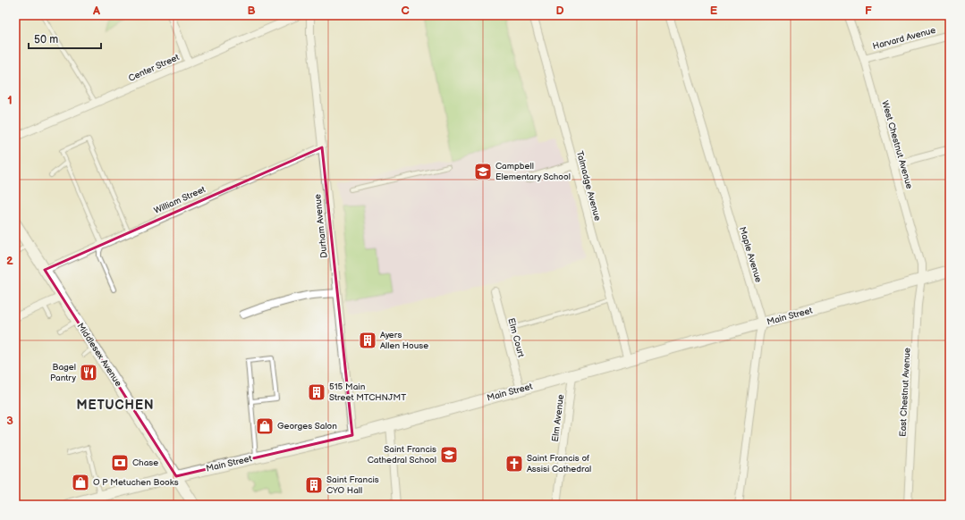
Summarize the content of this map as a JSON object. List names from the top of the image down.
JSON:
{
  "streets": {
    "street": [
      "Harvard Avenue",
      "Center Street",
      "West Chestnut Avenue",
      "Talmadge Avenue",
      "William Street",
      "Durham Avenue",
      "Maple Avenue",
      "Main Street",
      "Elm Court",
      "Middlesex Avenue",
      "East Chestnut Avenue",
      "Elm Avenue"
    ]
  },
  "crossings": [
    ["Harvard Avenue", "West Chestnut Avenue"],
    ["West Chestnut Avenue", "Main Street"],
    ["West Chestnut Avenue", "East Chestnut Avenue"],
    ["Talmadge Avenue", "Main Street"],
    ["William Street", "Durham Avenue"],
    ["William Street", "Middlesex Avenue"],
    ["Durham Avenue", "Main Street"],
    ["Maple Avenue", "Main Street"],
    ["Main Street", "Elm Court"],
    ["Main Street", "Middlesex Avenue"],
    ["Main Street", "East Chestnut Avenue"],
    ["Main Street", "Elm Avenue"]
  ],
  "districts": ["METUCHEN"],
  "places": {
    "school or university": ["Campbell Elementary School", "Saint Francis Cathedral School"],
    "building": ["Ayers Allen House", "515 Main Street MTCHNJMT", "Saint Francis CYO Hall"],
    "restaurant": ["Bagel Pantry"],
    "shop": ["Georges Salon", "O P Metuchen Books"],
    "bank": ["Chase"],
    "church": ["Saint Francis of Assisi Cathedral"]
  },
  "scale_bar": "50 m",
  "grid": {
    "columns": [
      "A",
      "B",
      "C",
      "D",
      "E",
      "F"
    ],
    "rows": ["1", "2", "3"]
  }
}
